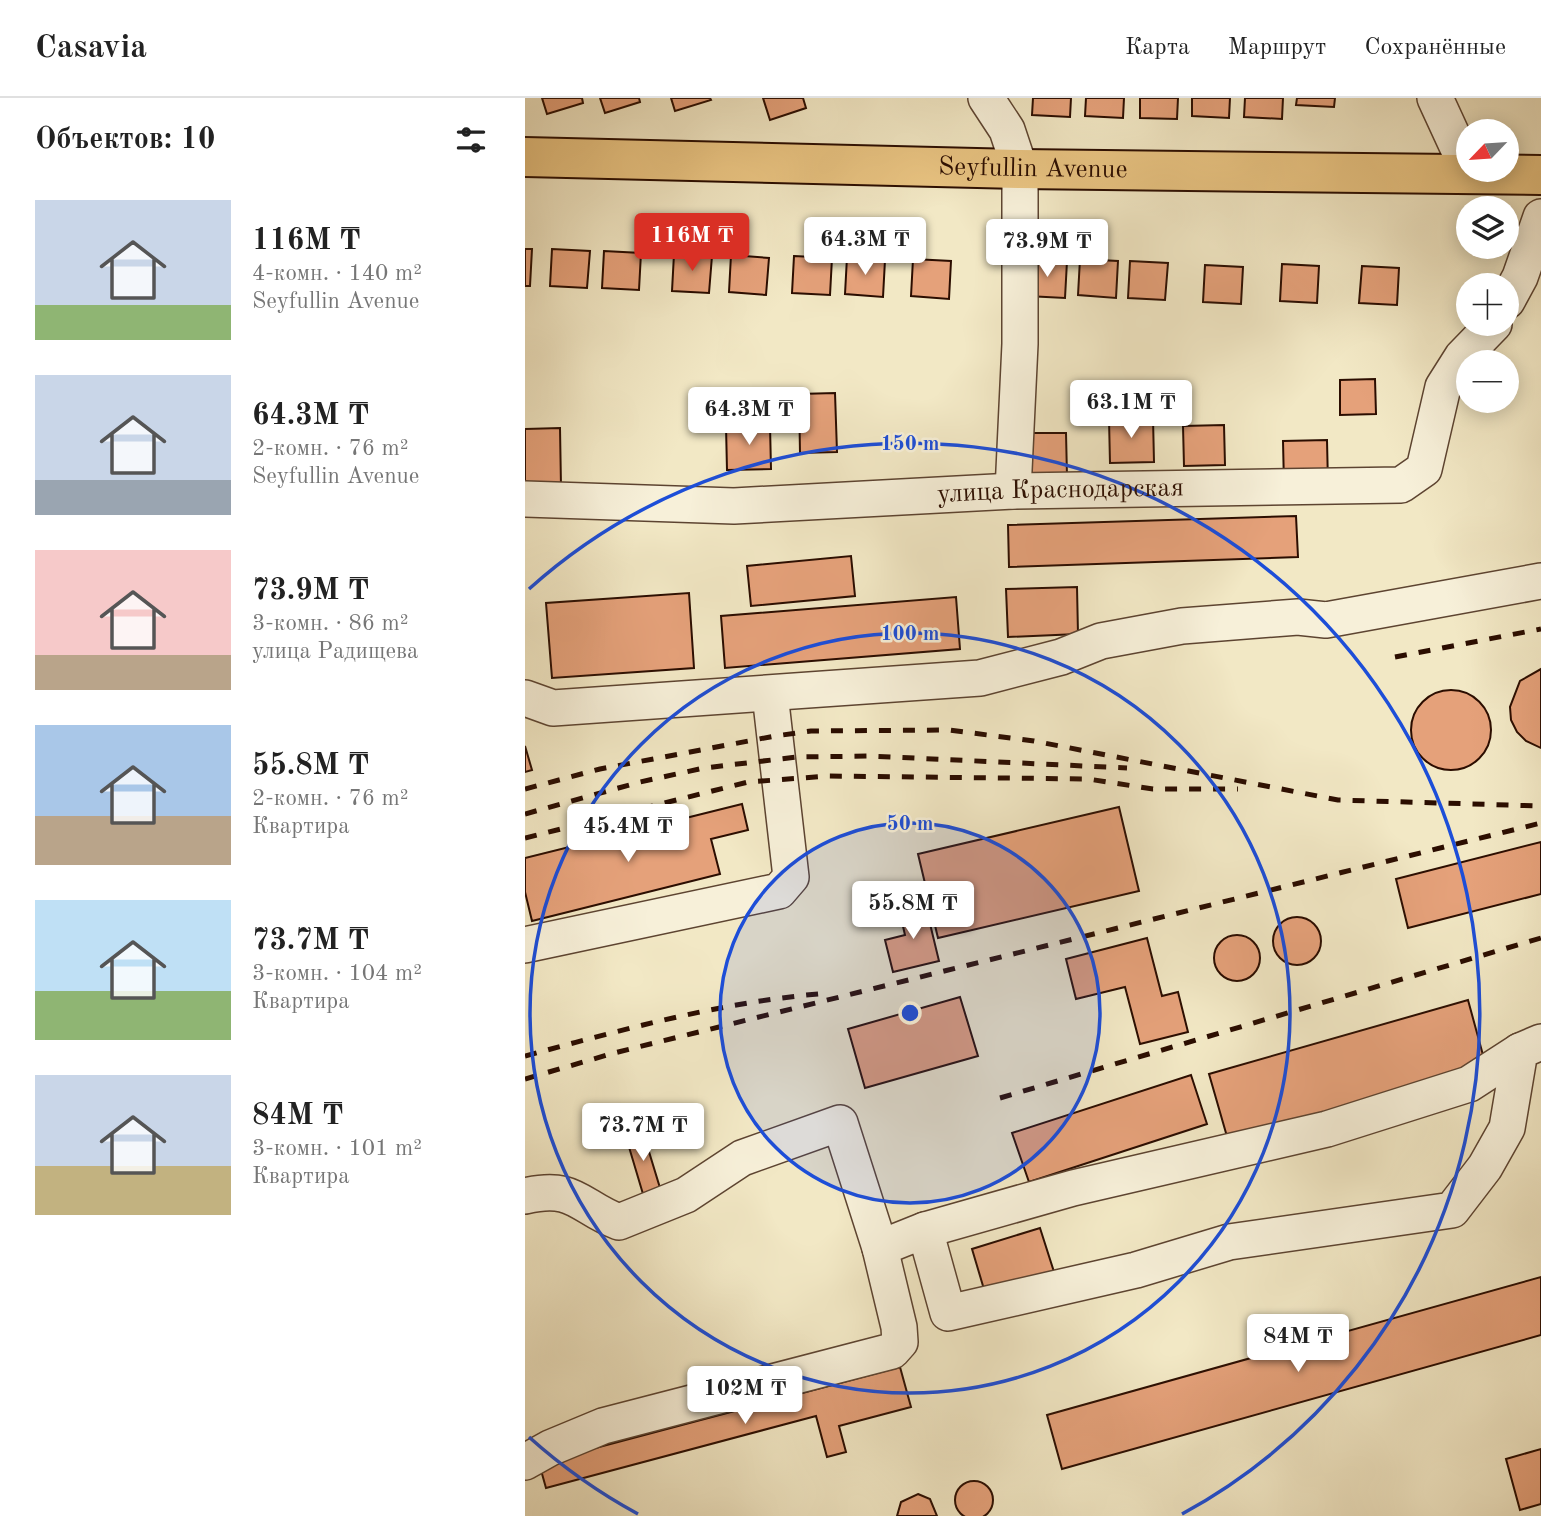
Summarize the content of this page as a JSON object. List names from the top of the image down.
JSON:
{
  "streets": {
    "main road": ["Seyfullin Avenue"],
    "street": ["улица Краснодарская"]
  },
  "north": "bottom left",
  "page": {
    "header": "Casavia",
    "nav": ["Карта", "Маршрут", "Сохранённые"],
    "heading": "Объектов: 10",
    "map_buttons": ["+", "−"],
    "list": [
      {
        "name": "116M ₸",
        "note": "4-комн. · 140 m² · Seyfullin Avenue"
      },
      {
        "name": "64.3M ₸",
        "note": "2-комн. · 76 m² · Seyfullin Avenue"
      },
      {
        "name": "73.9M ₸",
        "note": "3-комн. · 86 m² · улица Радищева"
      },
      {
        "name": "55.8M ₸",
        "note": "2-комн. · 76 m² · Квартира"
      },
      {
        "name": "73.7M ₸",
        "note": "3-комн. · 104 m² · Квартира"
      },
      {
        "name": "84M ₸",
        "note": "3-комн. · 101 m² · Квартира"
      }
    ],
    "price": [
      "116M ₸",
      "64.3M ₸",
      "73.9M ₸",
      "63.1M ₸",
      "64.3M ₸",
      "45.4M ₸",
      "55.8M ₸",
      "73.7M ₸",
      "84M ₸",
      "102M ₸"
    ]
  },
  "rings": ["150 m", "100 m", "50 m"]
}
